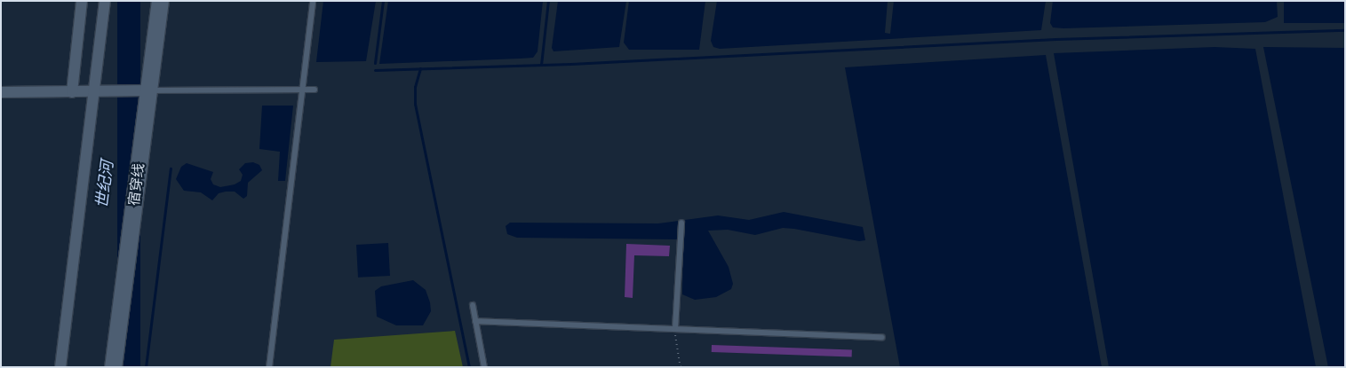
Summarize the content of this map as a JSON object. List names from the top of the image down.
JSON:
{
  "streets": {
    "main road": ["宿穿线"]
  },
  "water": ["世纪河"]
}
